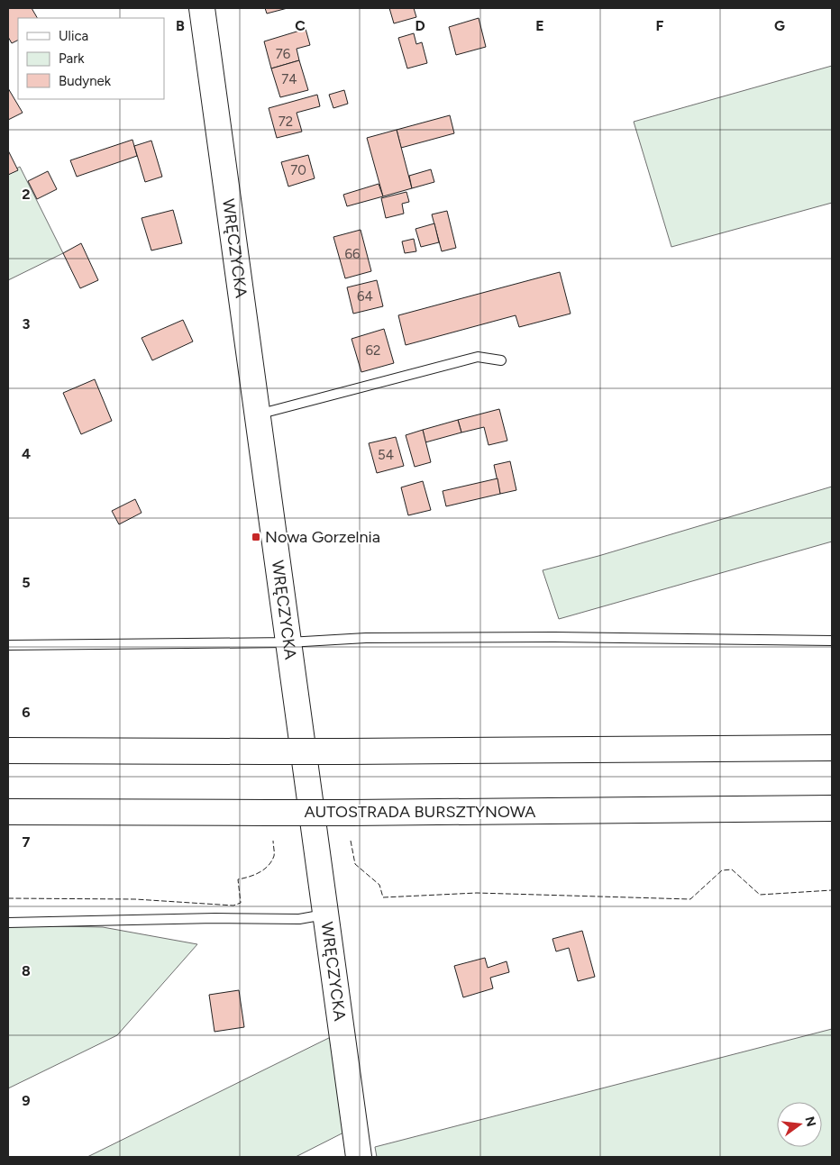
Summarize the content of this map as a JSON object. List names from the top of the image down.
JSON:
{
  "streets": {
    "main road": ["WRĘCZYCKA", "AUTOSTRADA BURSZTYNOWA"]
  },
  "places": {
    "transit": ["Nowa Gorzelnia"]
  },
  "house_numbers": [
    "76",
    "74",
    "72",
    "70",
    "66",
    "64",
    "62",
    "54"
  ],
  "legend": ["Ulica", "Park", "Budynek"],
  "north": "right",
  "grid": {
    "columns": [
      "B",
      "C",
      "D",
      "E",
      "F",
      "G"
    ],
    "rows": [
      "2",
      "3",
      "4",
      "5",
      "6",
      "7",
      "8",
      "9"
    ]
  }
}
